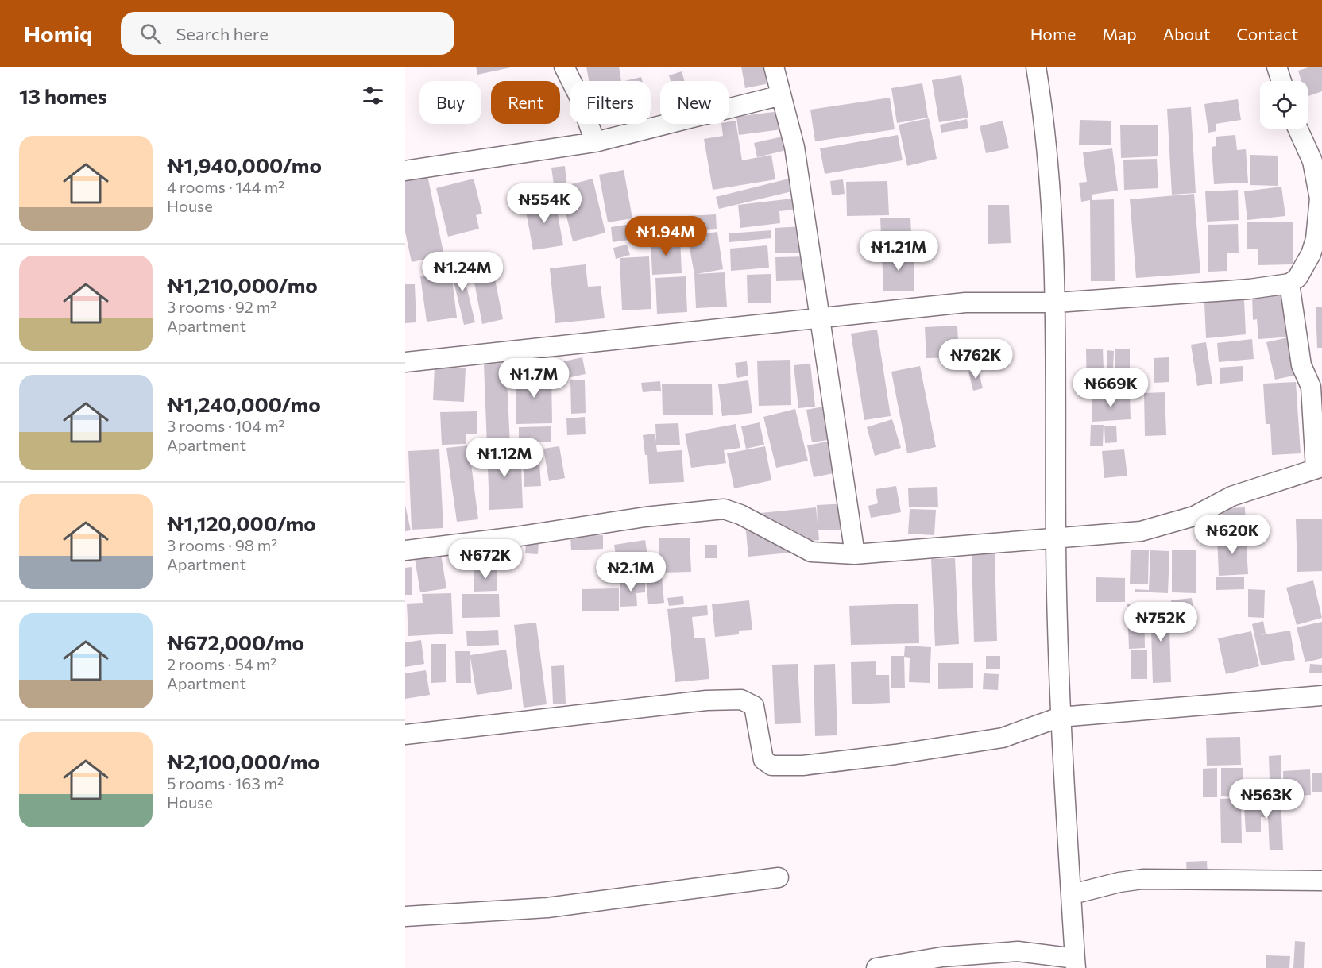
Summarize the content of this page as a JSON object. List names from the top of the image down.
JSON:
{
  "page": {
    "header": "Homiq",
    "search": "Search here",
    "nav": [
      "Home",
      "Map",
      "About",
      "Contact"
    ],
    "heading": "13 homes",
    "chip": [
      "Buy",
      "Rent",
      "Filters",
      "New"
    ],
    "list": [
      {
        "name": "₦1,940,000/mo",
        "note": "4 rooms · 144 m² · House"
      },
      {
        "name": "₦1,210,000/mo",
        "note": "3 rooms · 92 m² · Apartment"
      },
      {
        "name": "₦1,240,000/mo",
        "note": "3 rooms · 104 m² · Apartment"
      },
      {
        "name": "₦1,120,000/mo",
        "note": "3 rooms · 98 m² · Apartment"
      },
      {
        "name": "₦672,000/mo",
        "note": "2 rooms · 54 m² · Apartment"
      },
      {
        "name": "₦2,100,000/mo",
        "note": "5 rooms · 163 m² · House"
      }
    ],
    "price": [
      "₦554K",
      "₦1.94M",
      "₦1.21M",
      "₦1.24M",
      "₦762K",
      "₦1.7M",
      "₦669K",
      "₦1.12M",
      "₦620K",
      "₦672K",
      "₦2.1M",
      "₦752K",
      "₦563K"
    ]
  }
}
